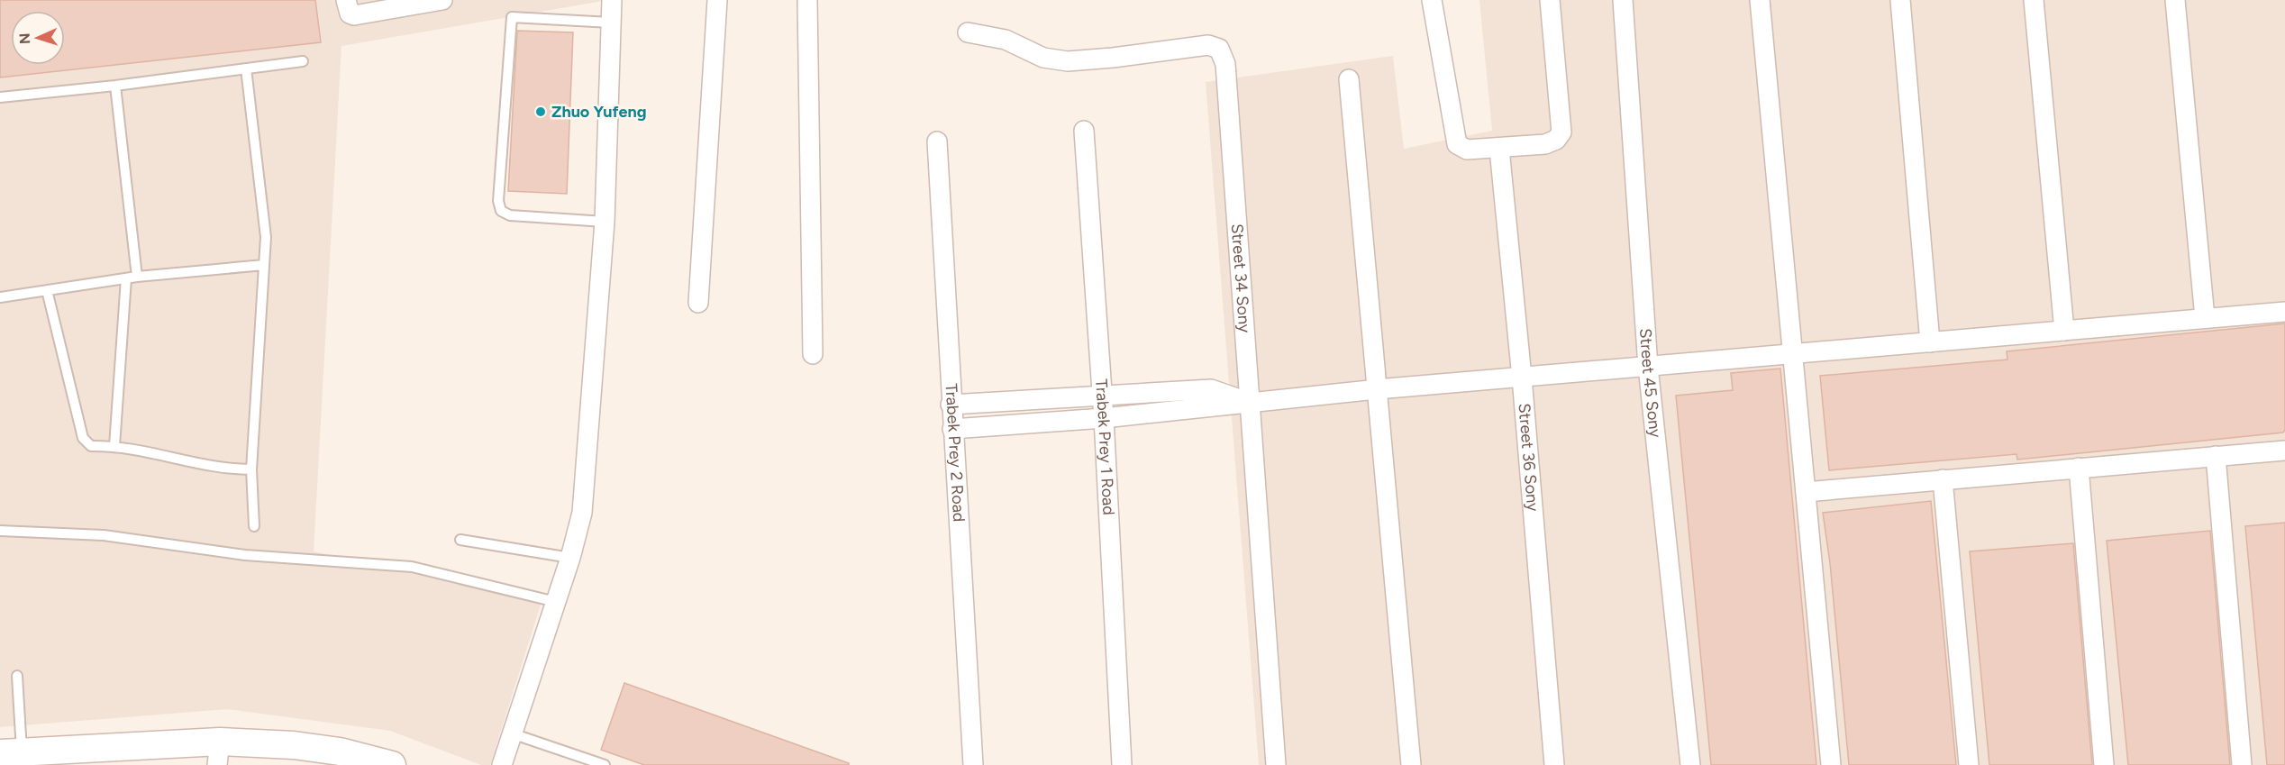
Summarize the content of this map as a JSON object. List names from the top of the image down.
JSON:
{
  "streets": {
    "street": [
      "Street 34 Sony",
      "Street 45 Sony",
      "Trabek Prey 1 Road",
      "Trabek Prey 2 Road",
      "Street 36 Sony"
    ]
  },
  "places": ["Zhuo Yufeng"],
  "north": "left"
}
